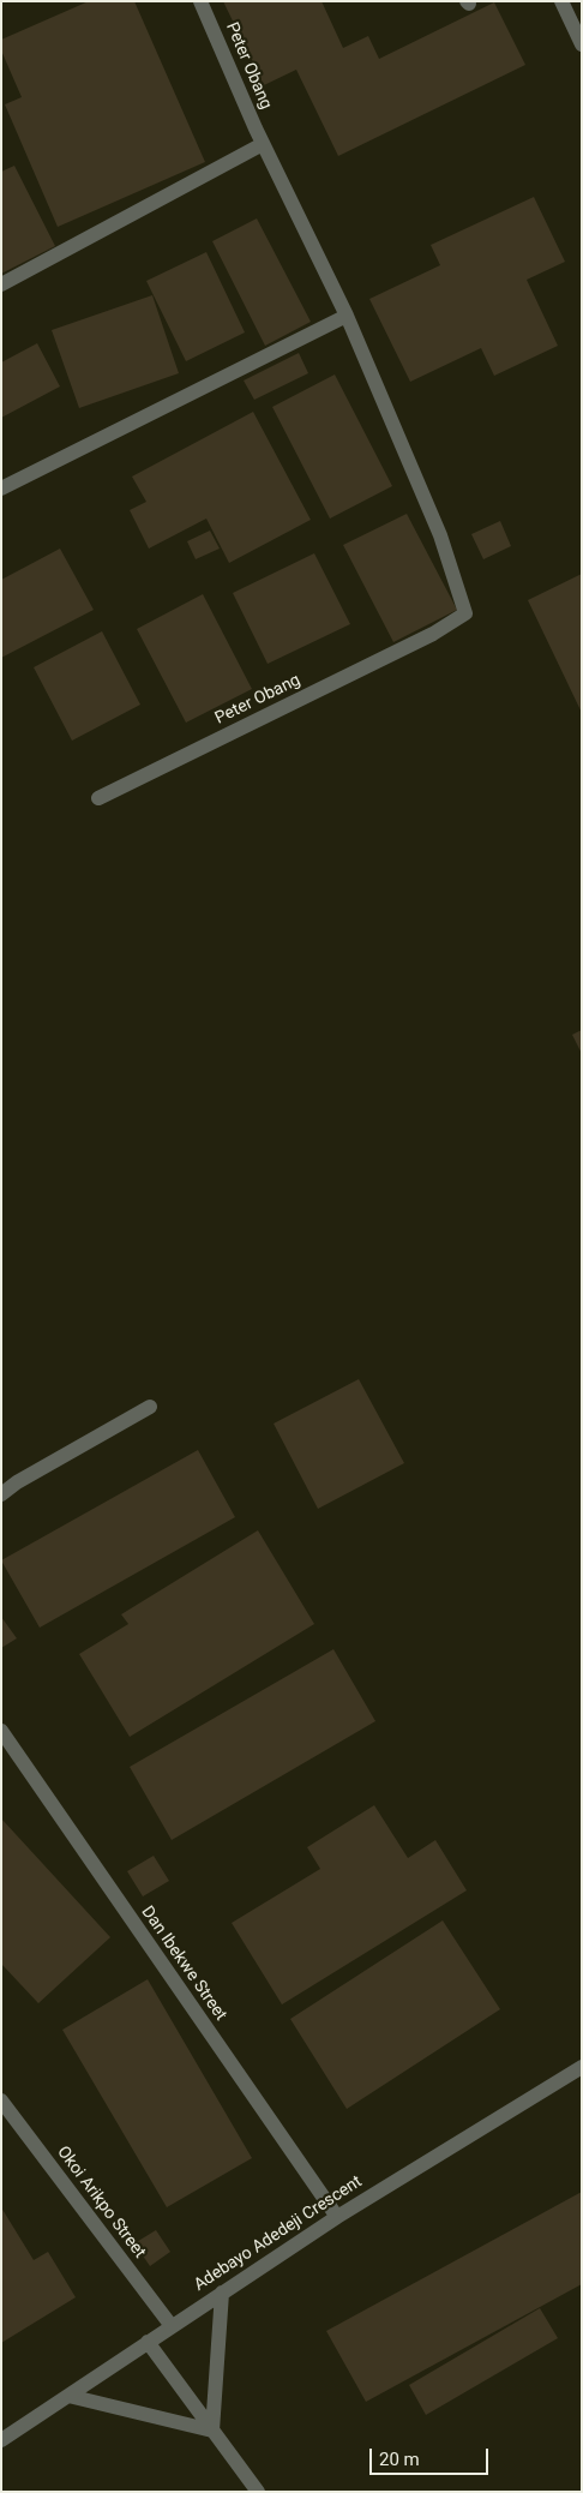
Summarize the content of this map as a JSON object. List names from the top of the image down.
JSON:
{
  "streets": {
    "street": [
      "Peter Obang",
      "Dan Ibekwe Street",
      "Okoi Arikpo Street",
      "Adebayo Adedeji Crescent"
    ]
  },
  "crossings": [
    ["Dan Ibekwe Street", "Adebayo Adedeji Crescent"],
    ["Okoi Arikpo Street", "Adebayo Adedeji Crescent"]
  ],
  "scale_bar": "20 m"
}
